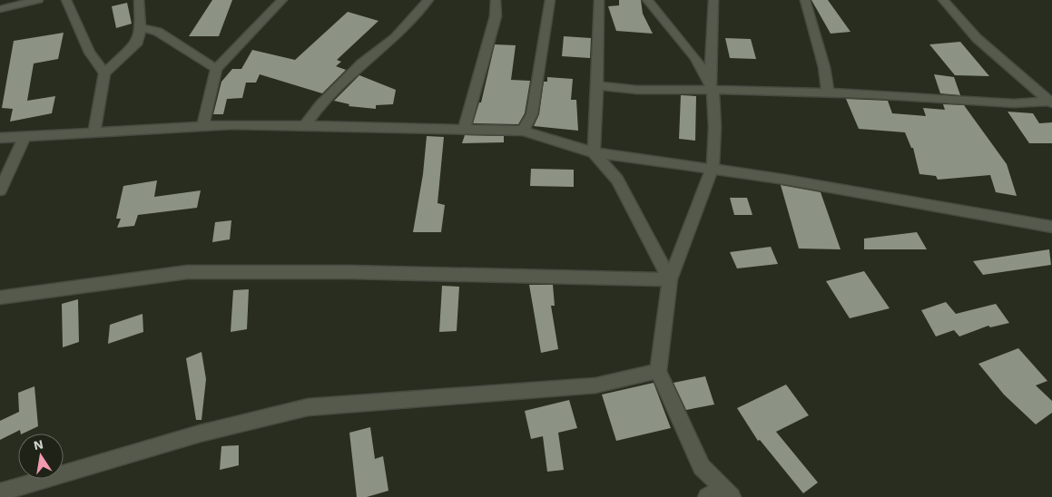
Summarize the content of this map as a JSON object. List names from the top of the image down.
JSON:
{
  "north": "top"
}
